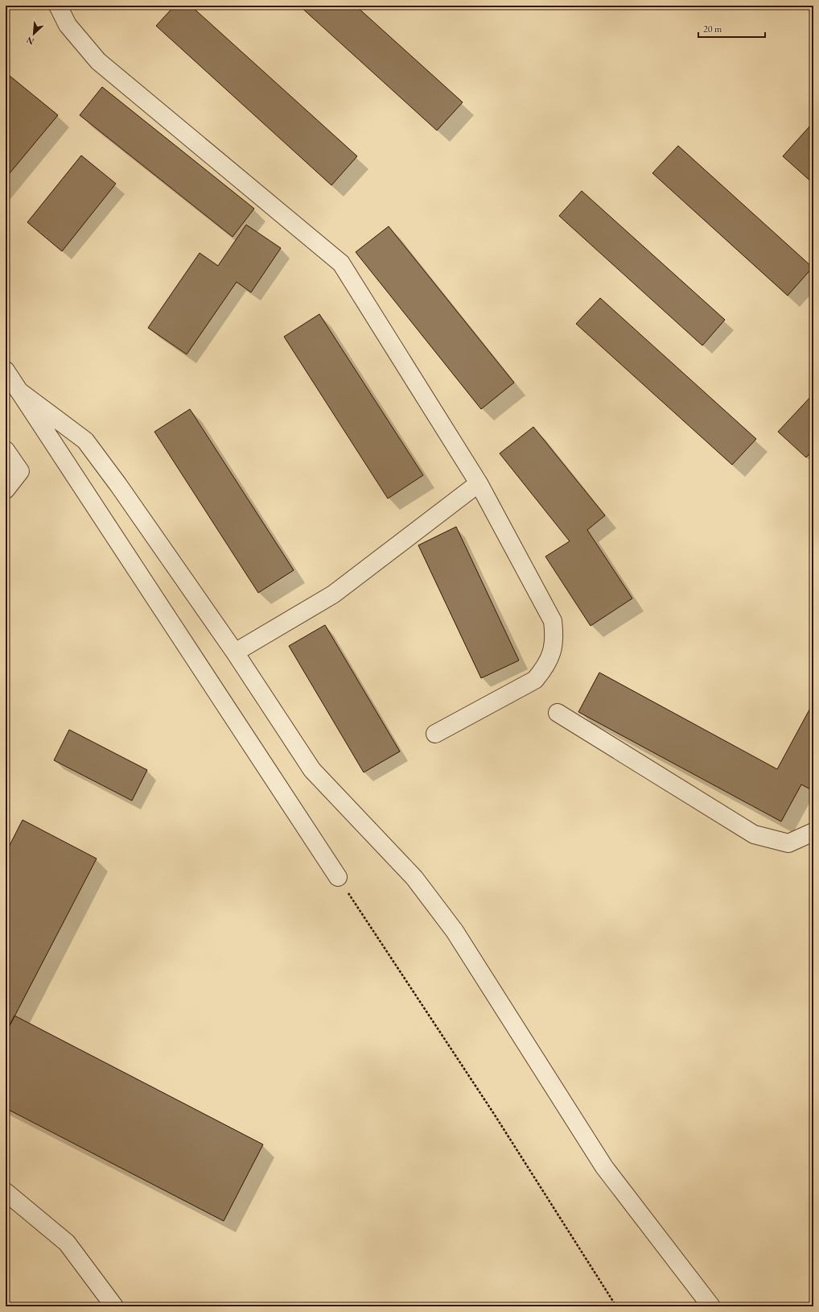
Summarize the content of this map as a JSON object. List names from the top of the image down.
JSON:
{
  "scale_bar": "20 m",
  "north": "bottom left"
}
